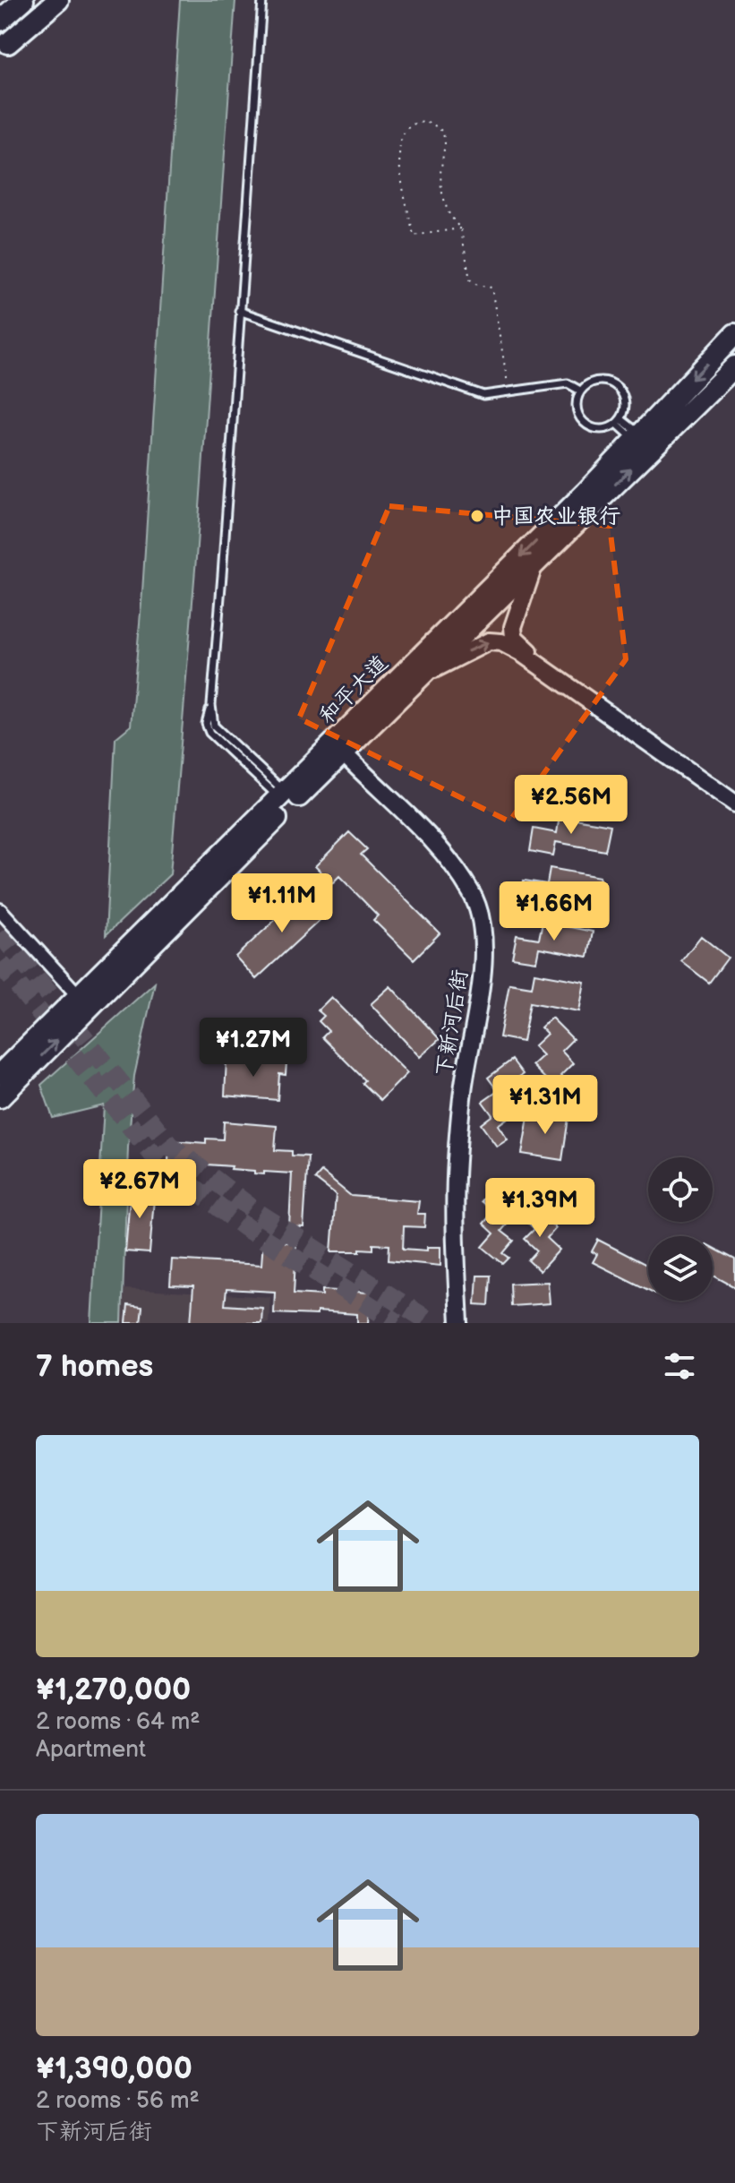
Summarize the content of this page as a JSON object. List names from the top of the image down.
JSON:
{
  "streets": {
    "main road": ["和平大道"],
    "street": ["下新河后街"]
  },
  "crossings": [
    ["和平大道", "下新河后街"]
  ],
  "places": ["中国农业银行"],
  "page": {
    "price": [
      "¥2.56M",
      "¥1.11M",
      "¥1.66M",
      "¥1.27M",
      "¥1.31M",
      "¥2.67M",
      "¥1.39M"
    ],
    "heading": "7 homes",
    "list": [
      {
        "name": "¥1,270,000",
        "note": "2 rooms · 64 m² · Apartment"
      },
      {
        "name": "¥1,390,000",
        "note": "2 rooms · 56 m² · 下新河后街"
      }
    ]
  }
}
